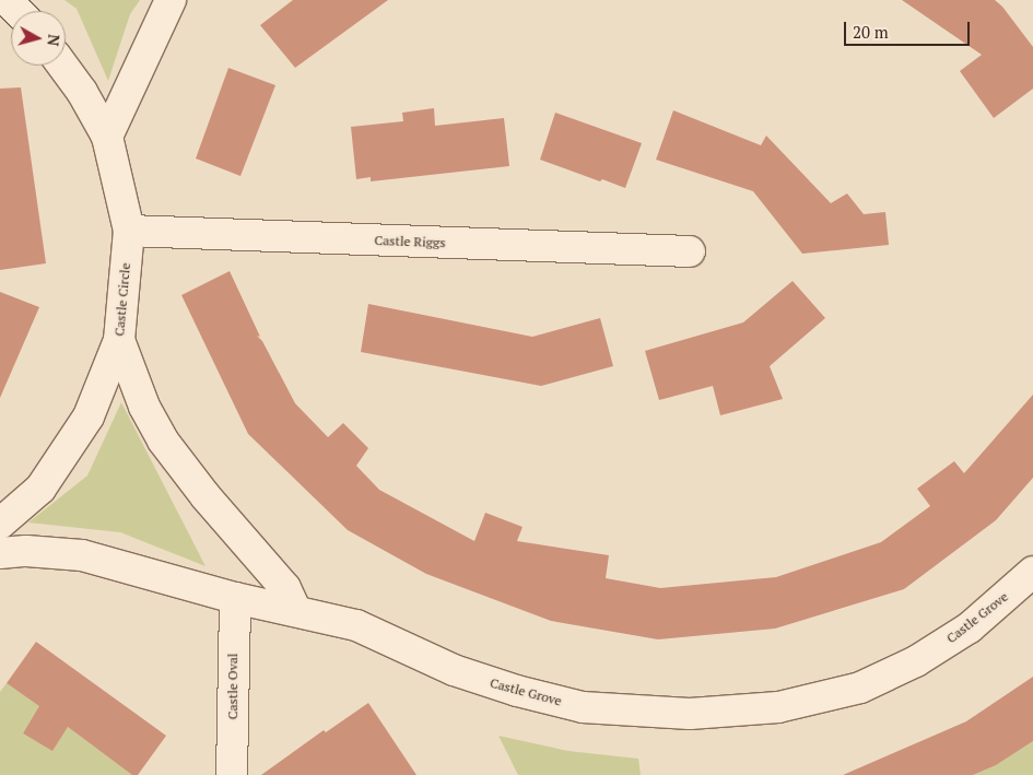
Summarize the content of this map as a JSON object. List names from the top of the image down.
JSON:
{
  "streets": {
    "street": [
      "Castle Riggs",
      "Castle Circle",
      "Castle Grove",
      "Castle Oval"
    ]
  },
  "crossings": [
    ["Castle Riggs", "Castle Circle"],
    ["Castle Grove", "Castle Oval"]
  ],
  "scale_bar": "20 m",
  "north": "right"
}
